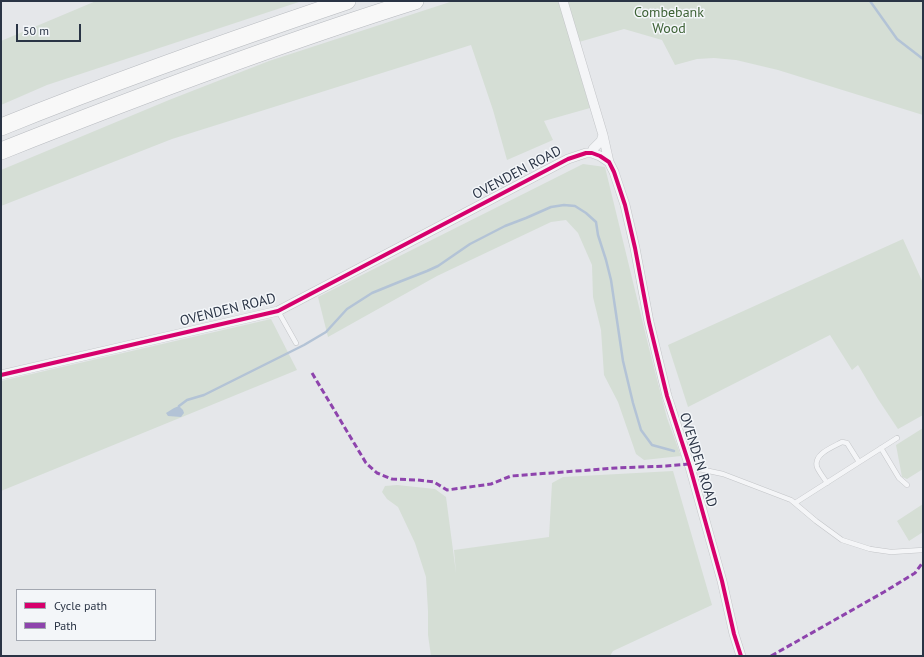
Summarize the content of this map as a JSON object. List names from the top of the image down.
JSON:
{
  "streets": {
    "street": ["OVENDEN ROAD"]
  },
  "parks": ["Combebank Wood"],
  "legend": ["Cycle path", "Path"],
  "scale_bar": "50 m"
}
